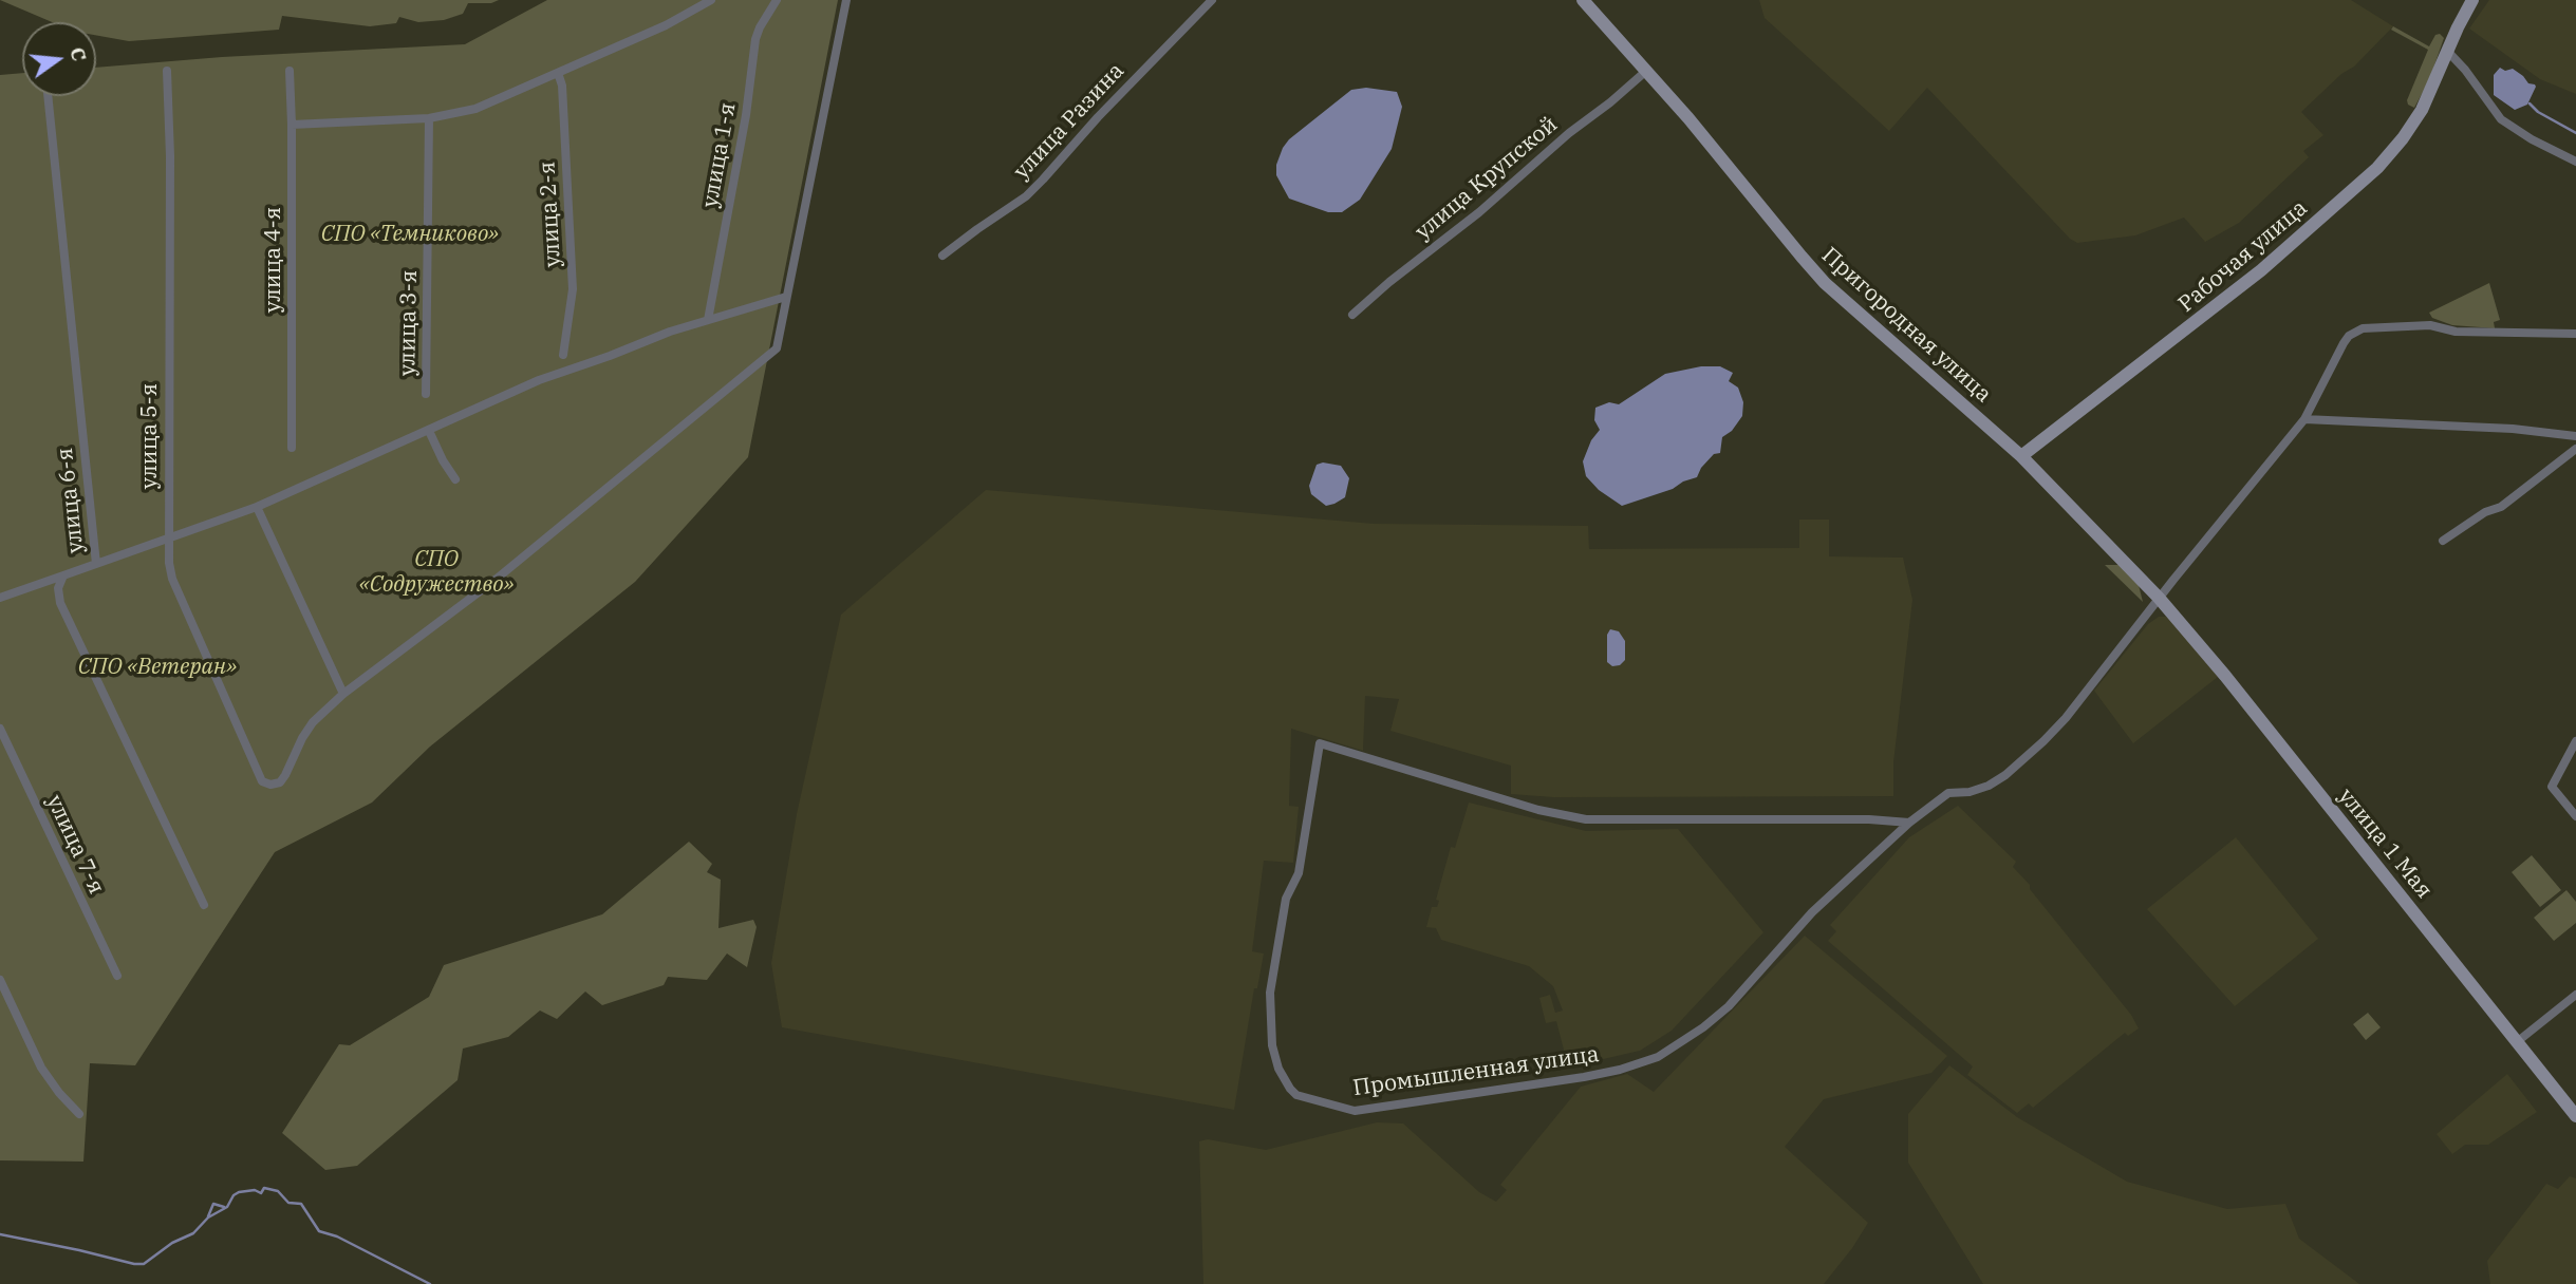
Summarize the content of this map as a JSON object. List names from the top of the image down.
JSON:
{
  "streets": {
    "street": [
      "улица Разина",
      "улица 1-я",
      "улица Крупской",
      "улица 2-я",
      "Рабочая улица",
      "улица 4-я",
      "улица 3-я",
      "Пригородная улица",
      "улица 5-я",
      "улица 6-я",
      "улица 1 Мая",
      "улица 7-я",
      "Промышленная улица"
    ]
  },
  "crossings": [
    ["улица Крупской", "Пригородная улица"],
    ["Рабочая улица", "Пригородная улица"],
    ["Пригородная улица", "улица 1 Мая"],
    ["Пригородная улица", "Промышленная улица"],
    ["улица 1 Мая", "Промышленная улица"]
  ],
  "parks": ["СПО «Темниково»", "СПО «Содружество»", "СПО «Ветеран»"],
  "north": "right"
}
